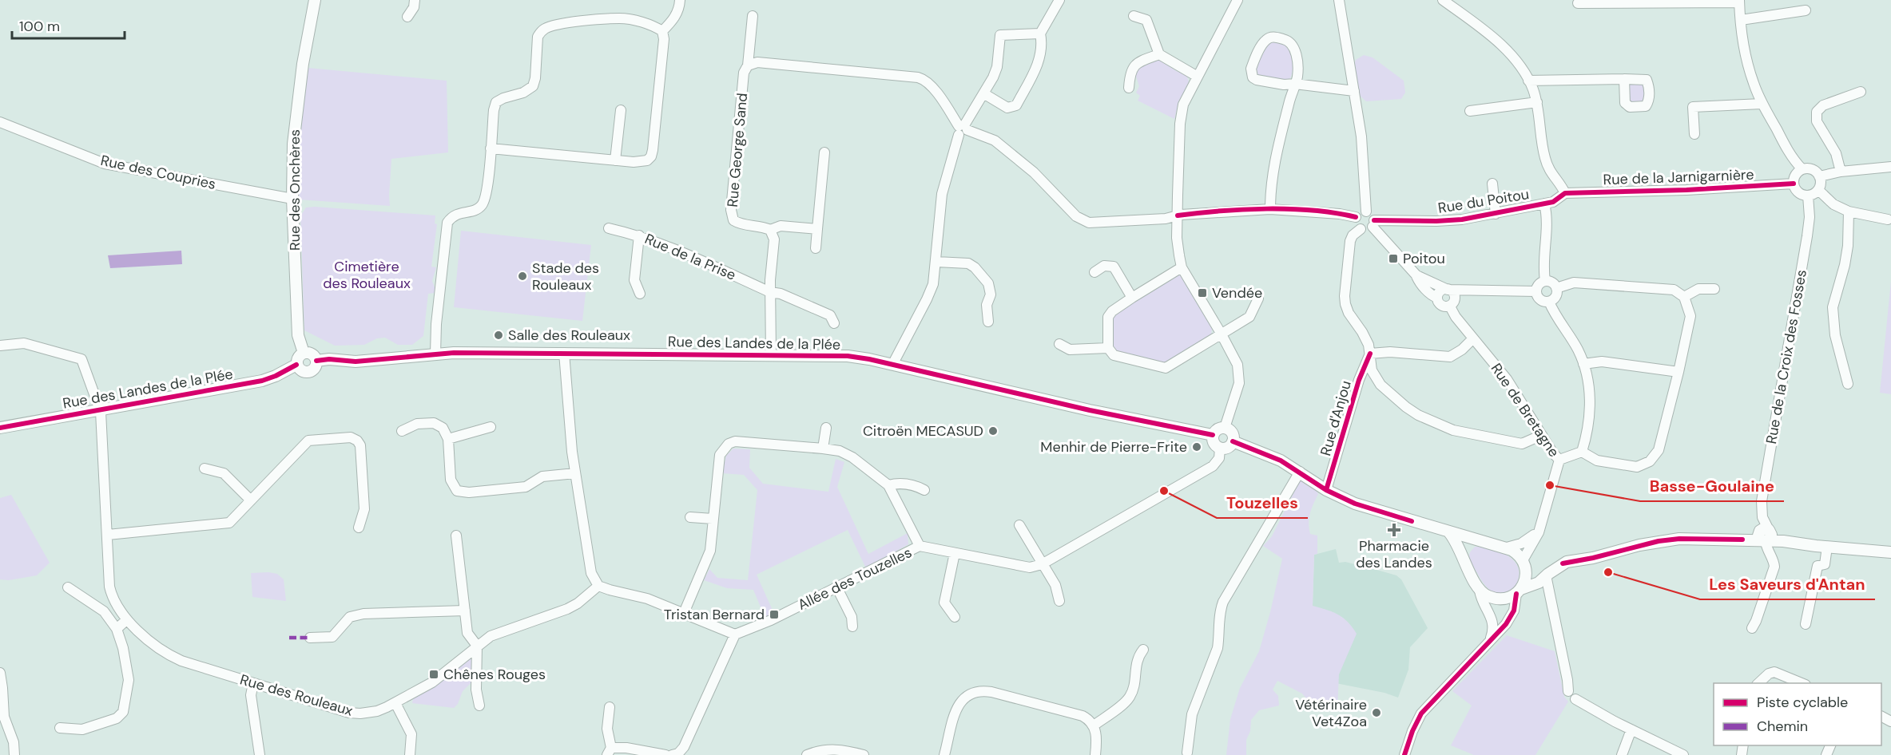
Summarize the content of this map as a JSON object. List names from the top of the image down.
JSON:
{
  "streets": {
    "street": [
      "Rue George Sand",
      "Rue des Coupries",
      "Rue de la Jarnigarnière",
      "Rue des Onchères",
      "Rue du Poitou",
      "Rue de la Prise",
      "Rue des Landes de la Plée",
      "Rue de la Croix des Fosses",
      "Rue de Bretagne",
      "Rue d'Anjou",
      "Allée des Touzelles",
      "Rue des Rouleaux"
    ]
  },
  "crossings": [
    ["Rue des Coupries", "Rue des Onchères"],
    ["Rue de la Jarnigarnière", "Rue du Poitou"],
    ["Rue de la Jarnigarnière", "Rue de la Croix des Fosses"],
    ["Rue des Onchères", "Rue des Landes de la Plée"],
    ["Rue des Landes de la Plée", "Allée des Touzelles"],
    ["Rue des Landes de la Plée", "Rue des Rouleaux"]
  ],
  "parks": ["Cimetière des Rouleaux"],
  "places": {
    "transit": [
      "Poitou",
      "Vendée",
      "Tristan Bernard",
      "Chênes Rouges"
    ],
    "other": [
      "Stade des Rouleaux",
      "Salle des Rouleaux",
      "Citroën MECASUD",
      "Menhir de Pierre-Frite",
      "Basse-Goulaine",
      "Touzelles",
      "Les Saveurs d'Antan",
      "Vétérinaire Vet4Zoa"
    ],
    "health": ["Pharmacie des Landes"]
  },
  "legend": ["Piste cyclable", "Chemin"],
  "scale_bar": "100 m"
}
